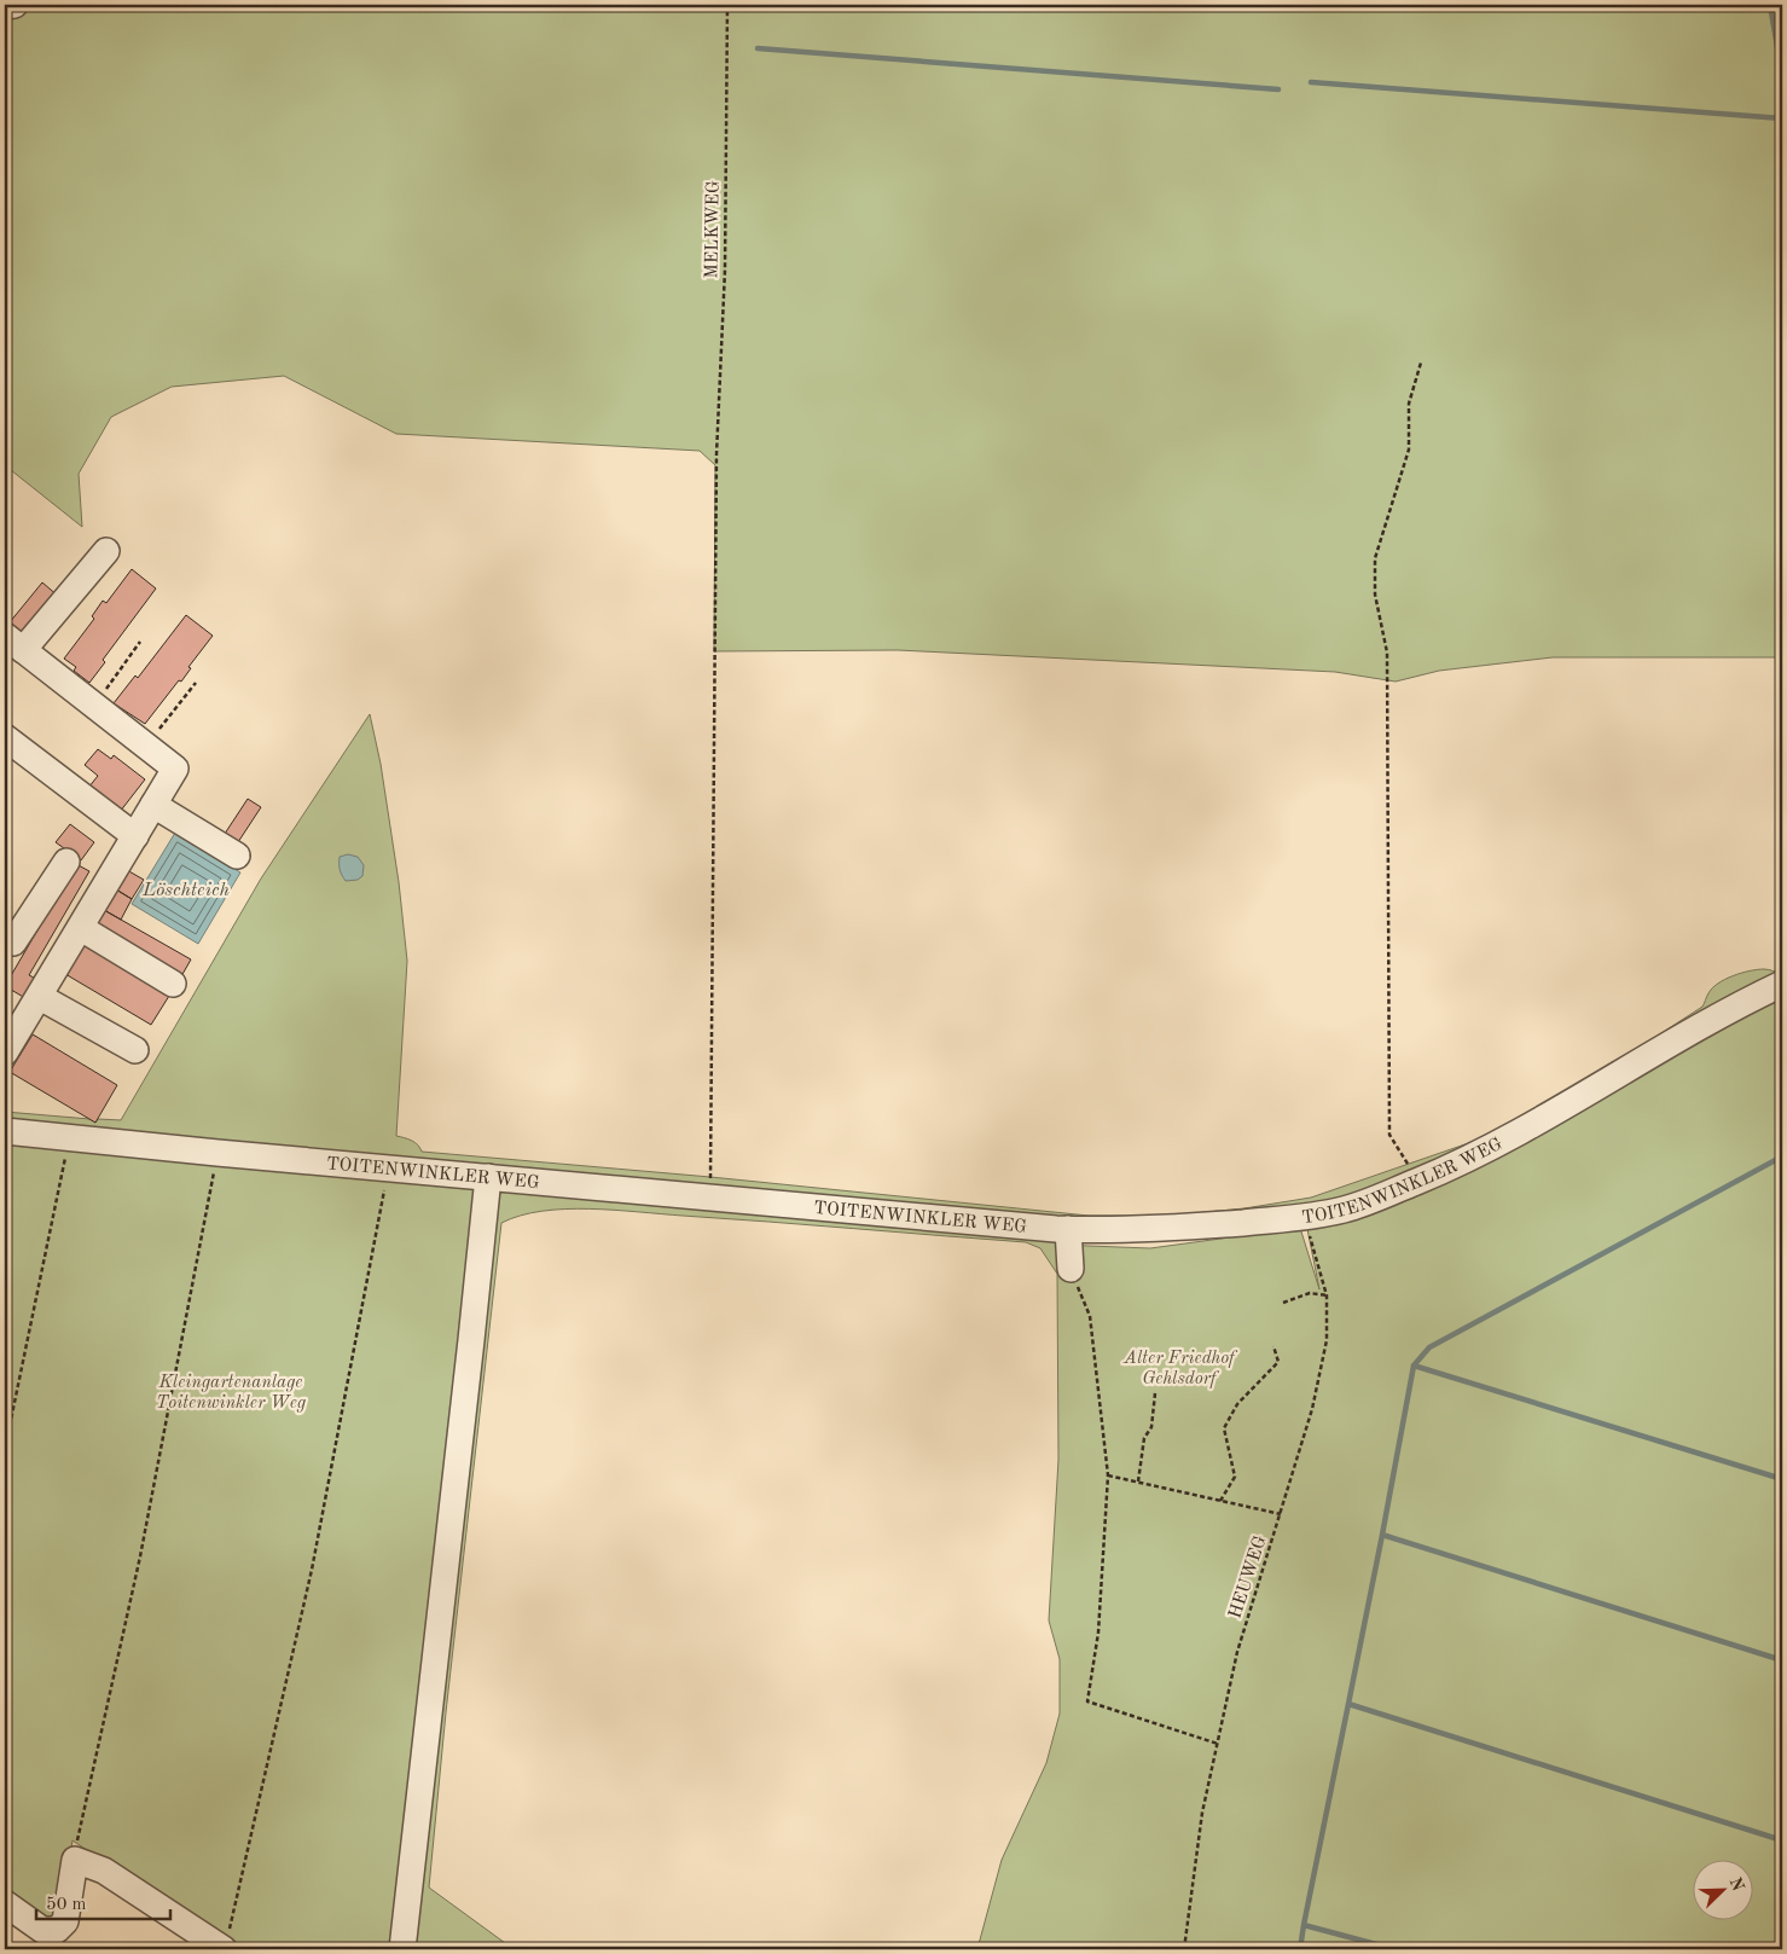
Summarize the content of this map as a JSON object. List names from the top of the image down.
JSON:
{
  "streets": {
    "street": ["TOITENWINKLER WEG"],
    "path": ["MELKWEG", "HEUWEG"]
  },
  "crossings": [
    ["MELKWEG", "TOITENWINKLER WEG"],
    ["TOITENWINKLER WEG", "HEUWEG"]
  ],
  "water": ["Löschteich"],
  "parks": ["Alter Friedhof Gehlsdorf", "Kleingartenanlage Toitenwinkler Weg"],
  "scale_bar": "50 m",
  "north": "top right"
}
